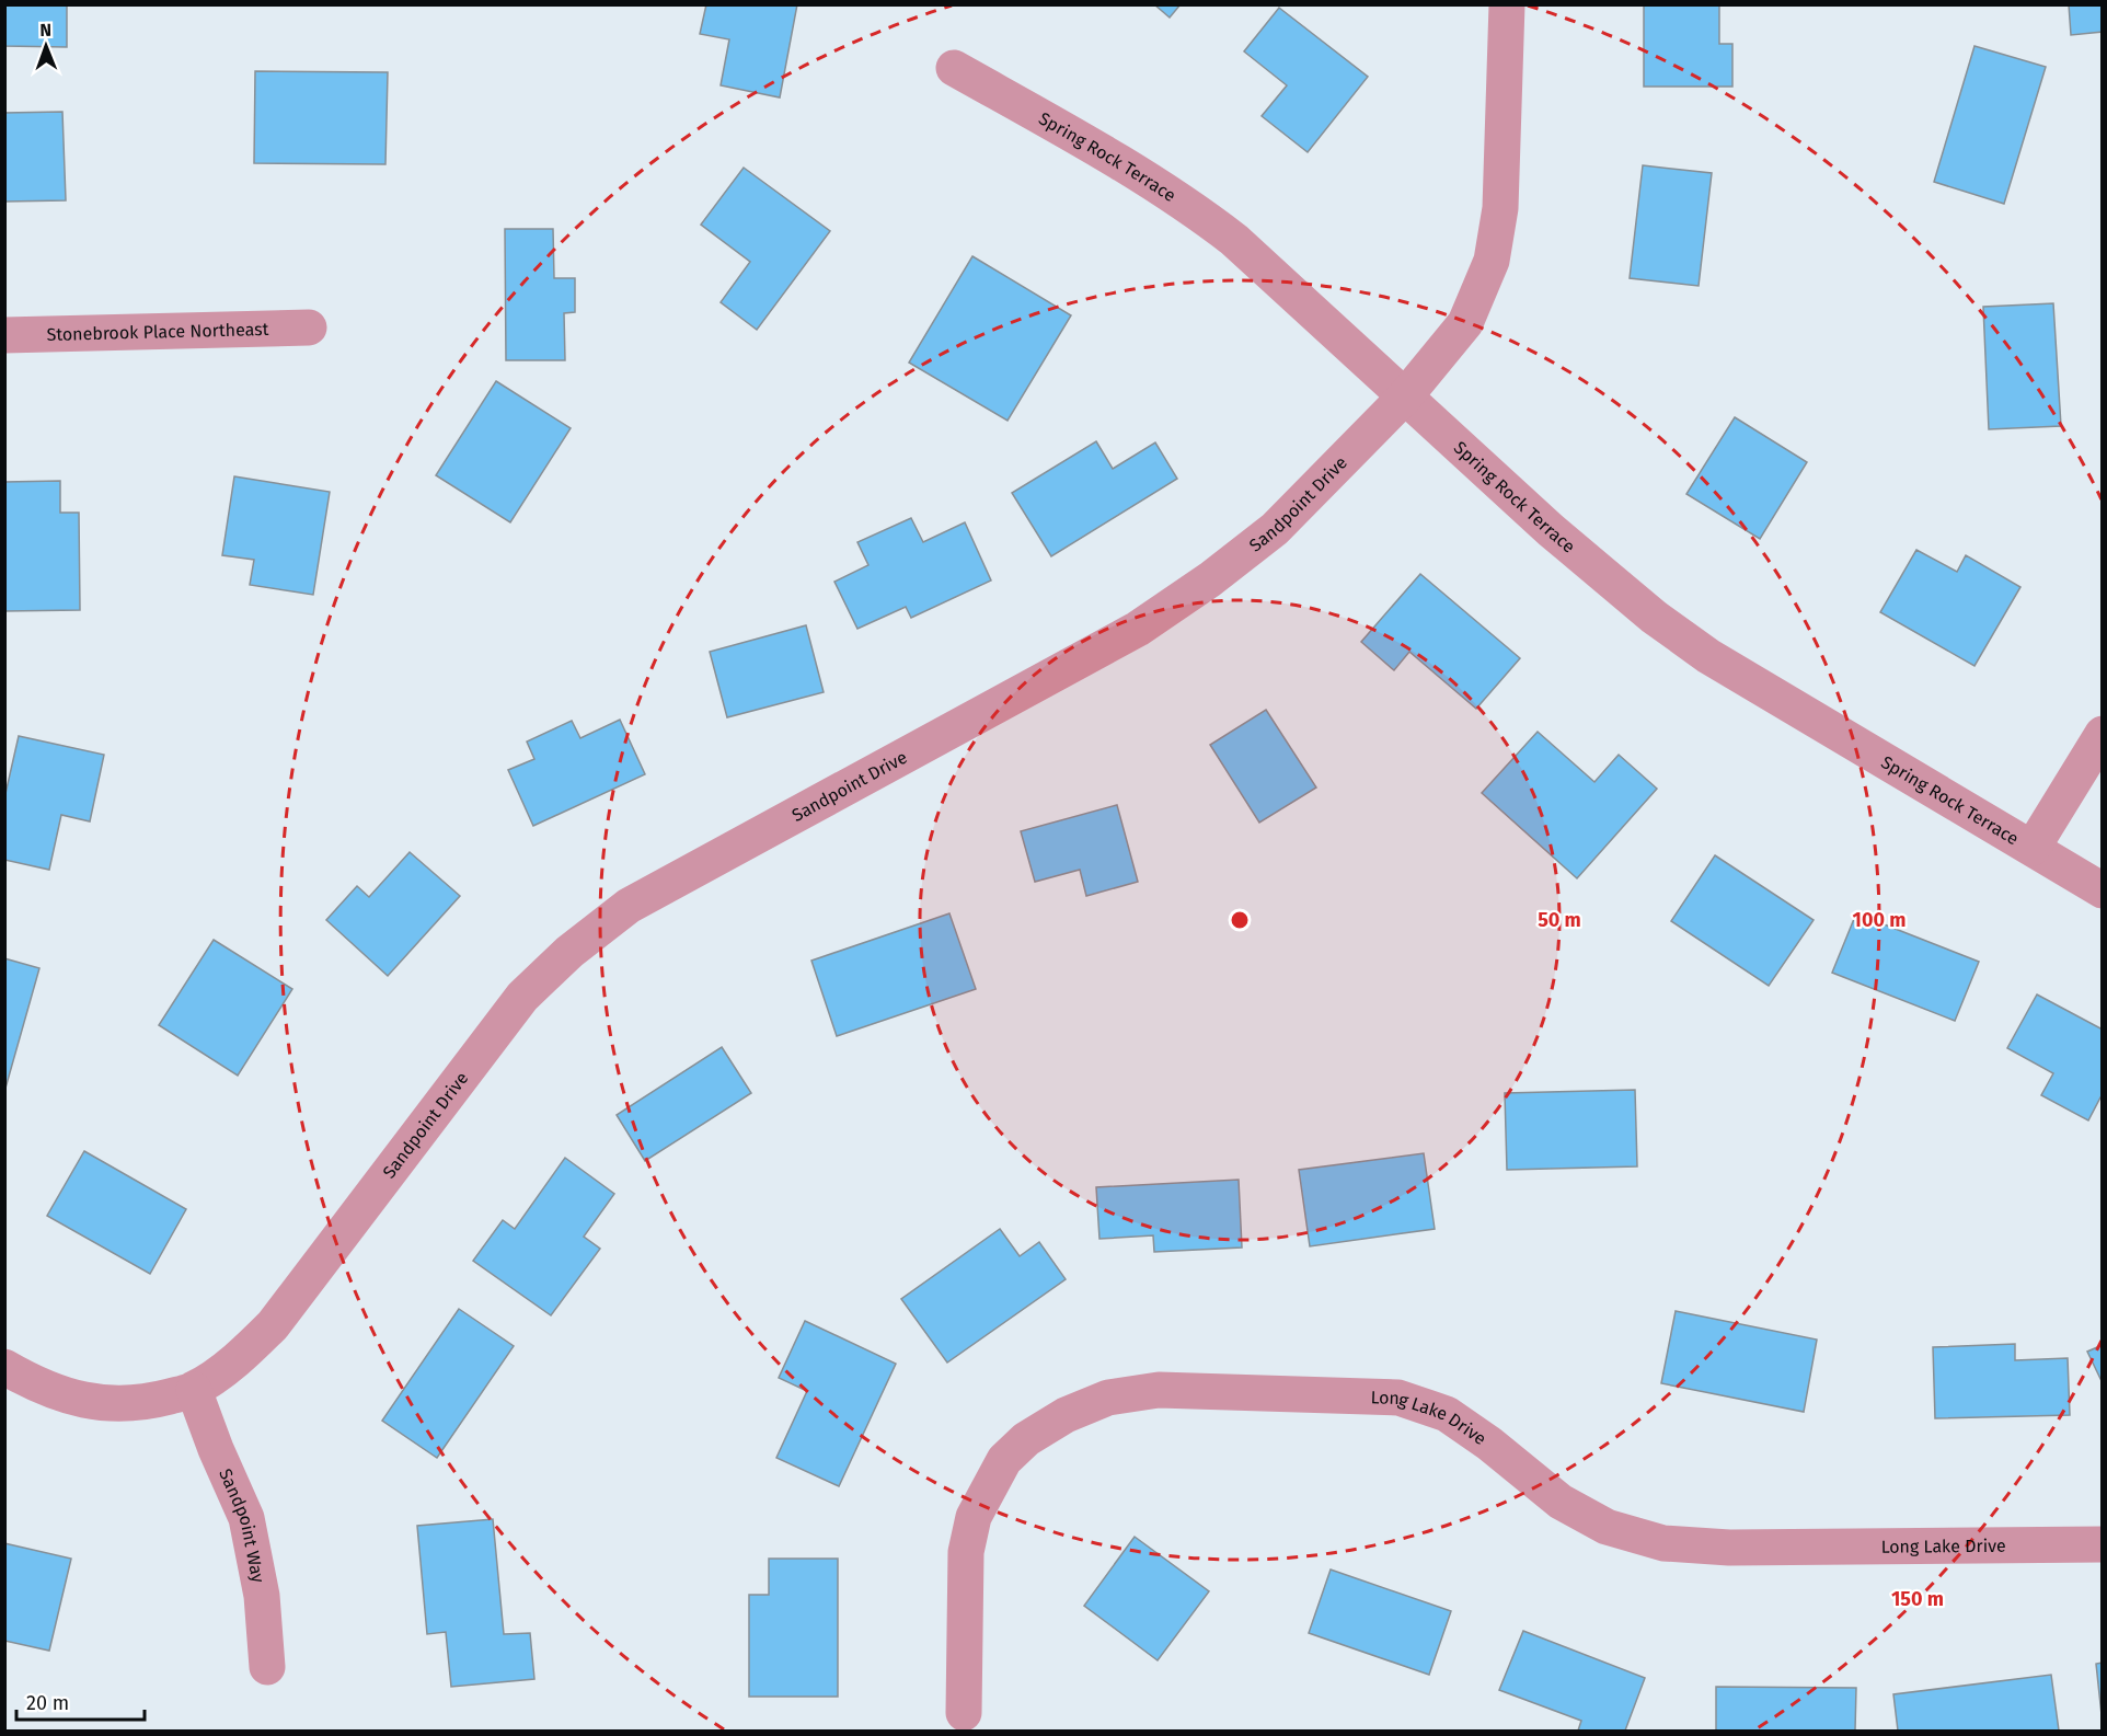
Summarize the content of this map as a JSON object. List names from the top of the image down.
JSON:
{
  "streets": {
    "street": [
      "Spring Rock Terrace",
      "Stonebrook Place Northeast",
      "Sandpoint Drive",
      "Long Lake Drive",
      "Sandpoint Way"
    ]
  },
  "crossings": [
    ["Spring Rock Terrace", "Sandpoint Drive"],
    ["Sandpoint Drive", "Sandpoint Way"]
  ],
  "scale_bar": "20 m",
  "north": "top",
  "rings": ["50 m", "100 m", "150 m"]
}
